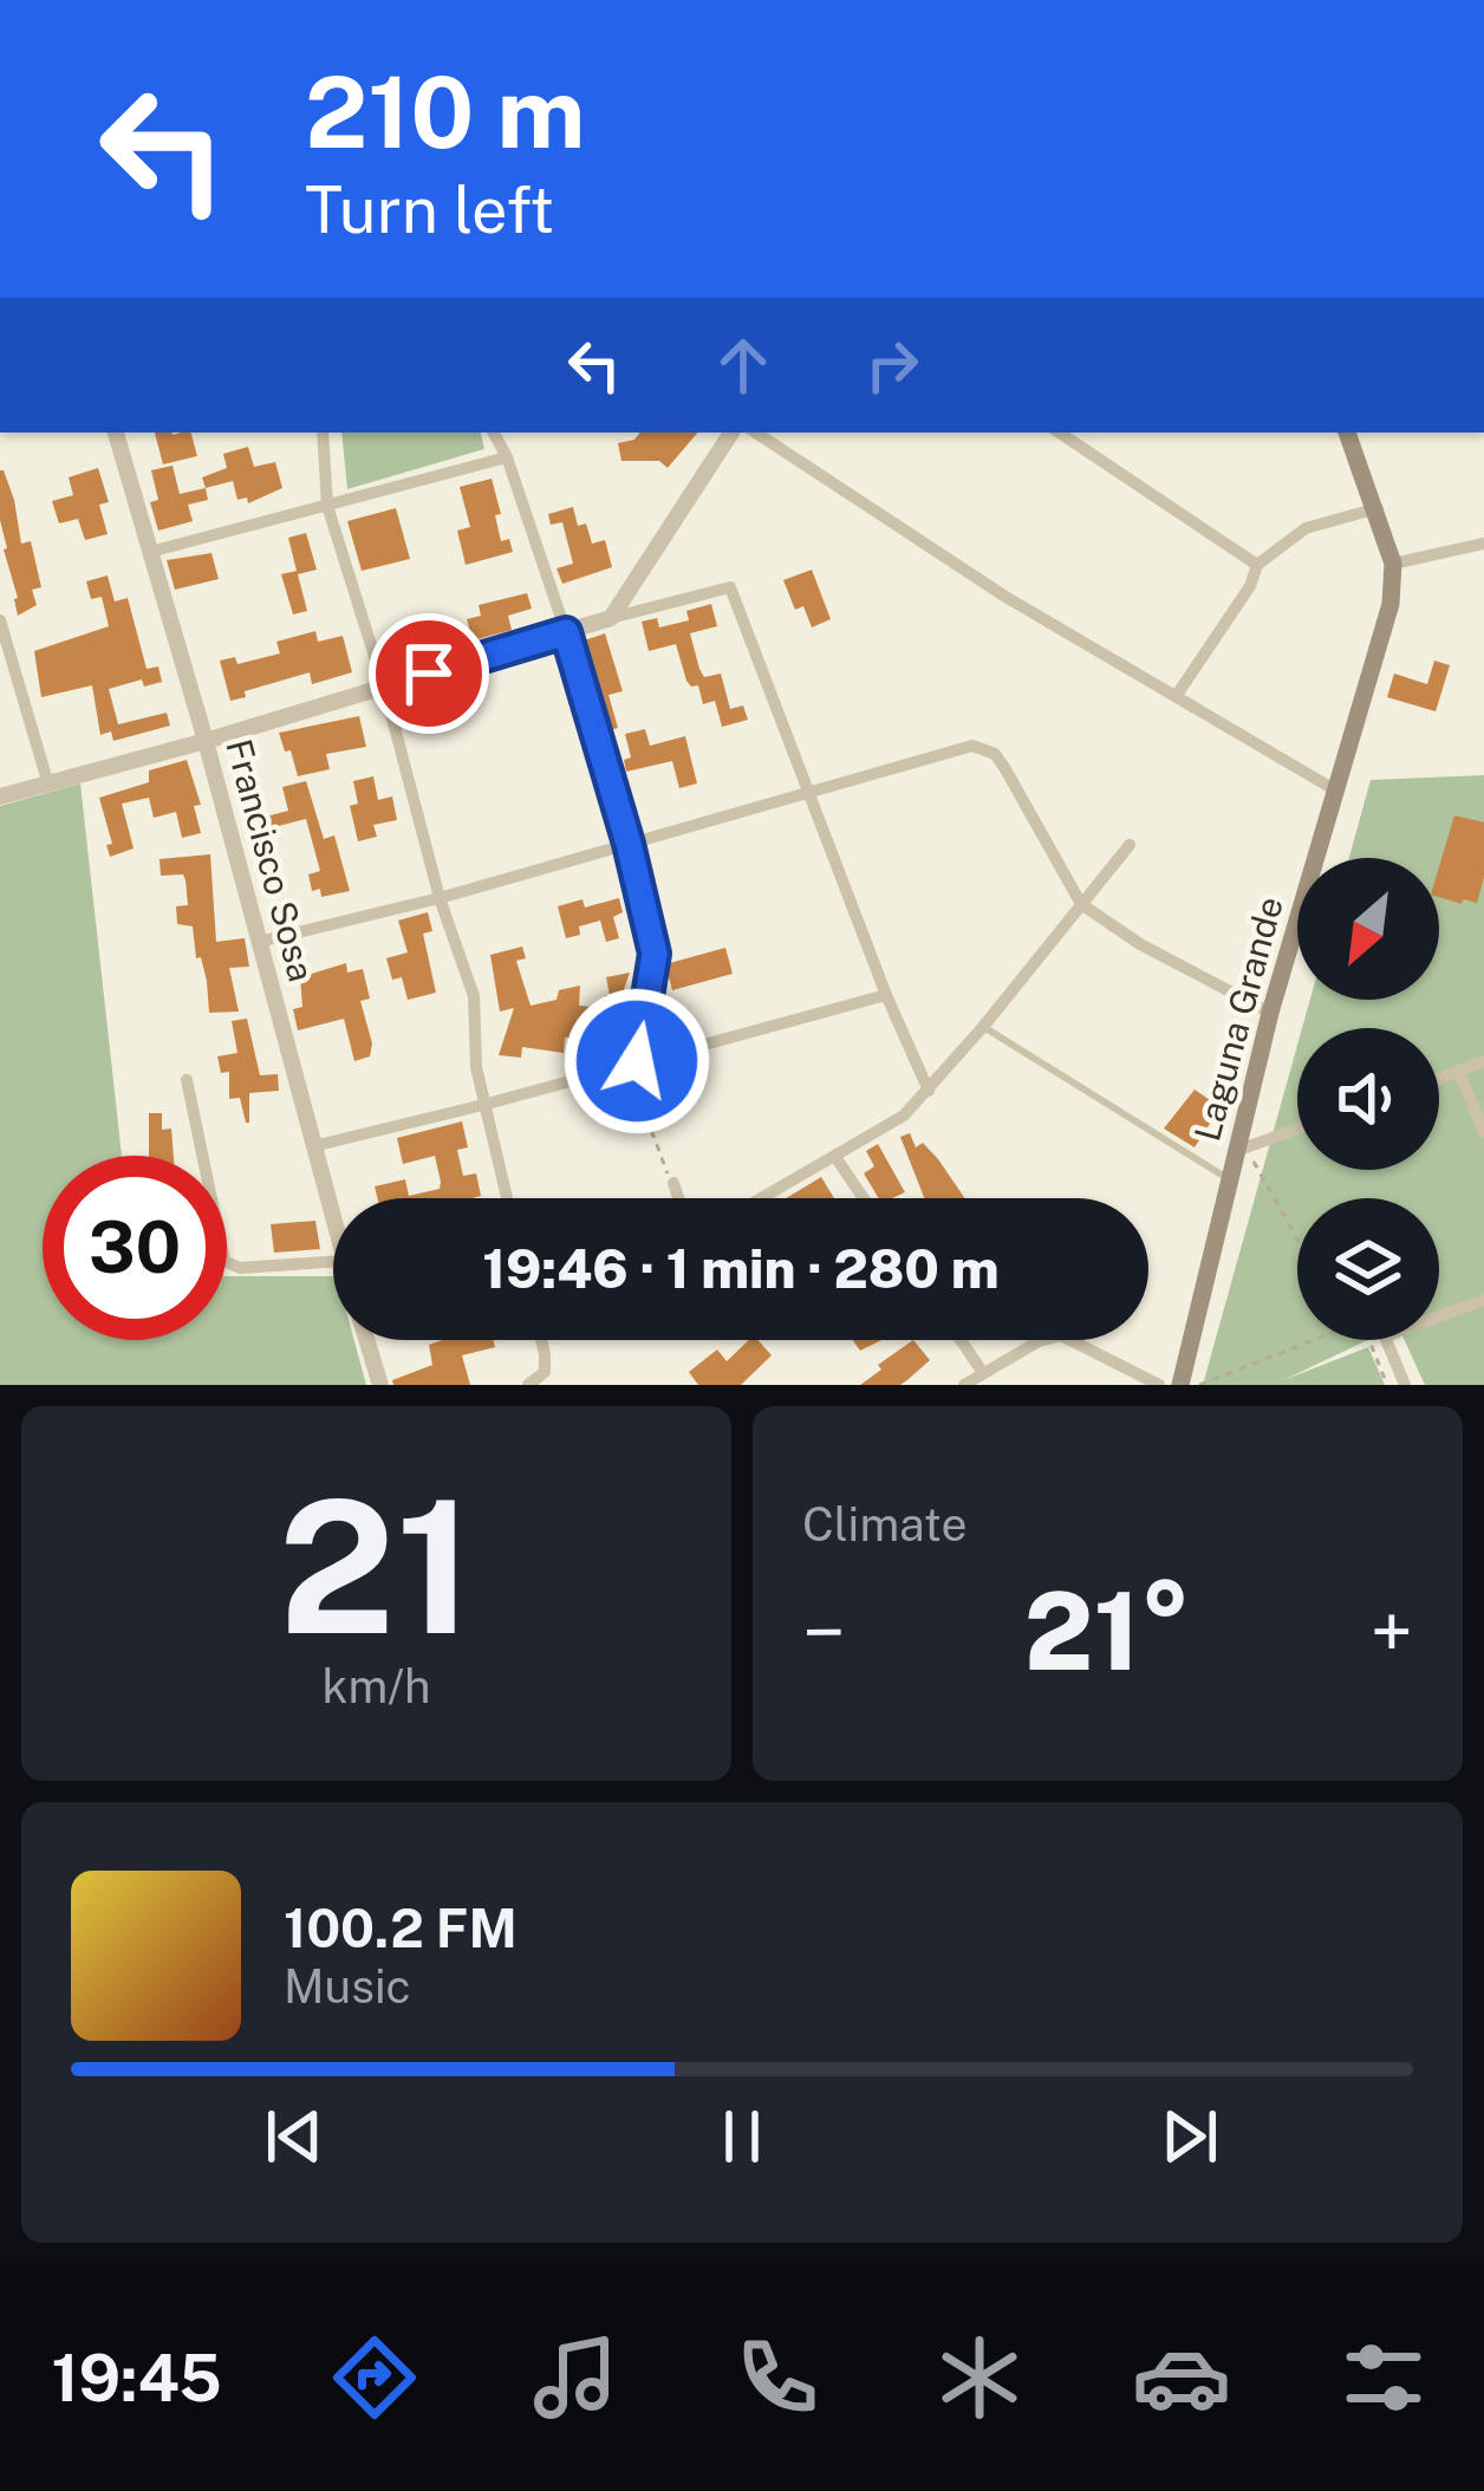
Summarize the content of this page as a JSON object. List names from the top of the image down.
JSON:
{
  "streets": {
    "main road": ["Laguna Grande"],
    "street": ["Francisco Sosa"]
  },
  "north": "bottom left",
  "page": {
    "turn": ["210 m", "Turn left"],
    "limit": "30",
    "trip": "19:46 · 1 min · 280 m",
    "tile": [
      ["21", "km/h"],
      "Climate"
    ],
    "heat": ["−", "21°", "+"],
    "song": ["100.2 FM", "Music"],
    "tabs": "19:45"
  }
}
